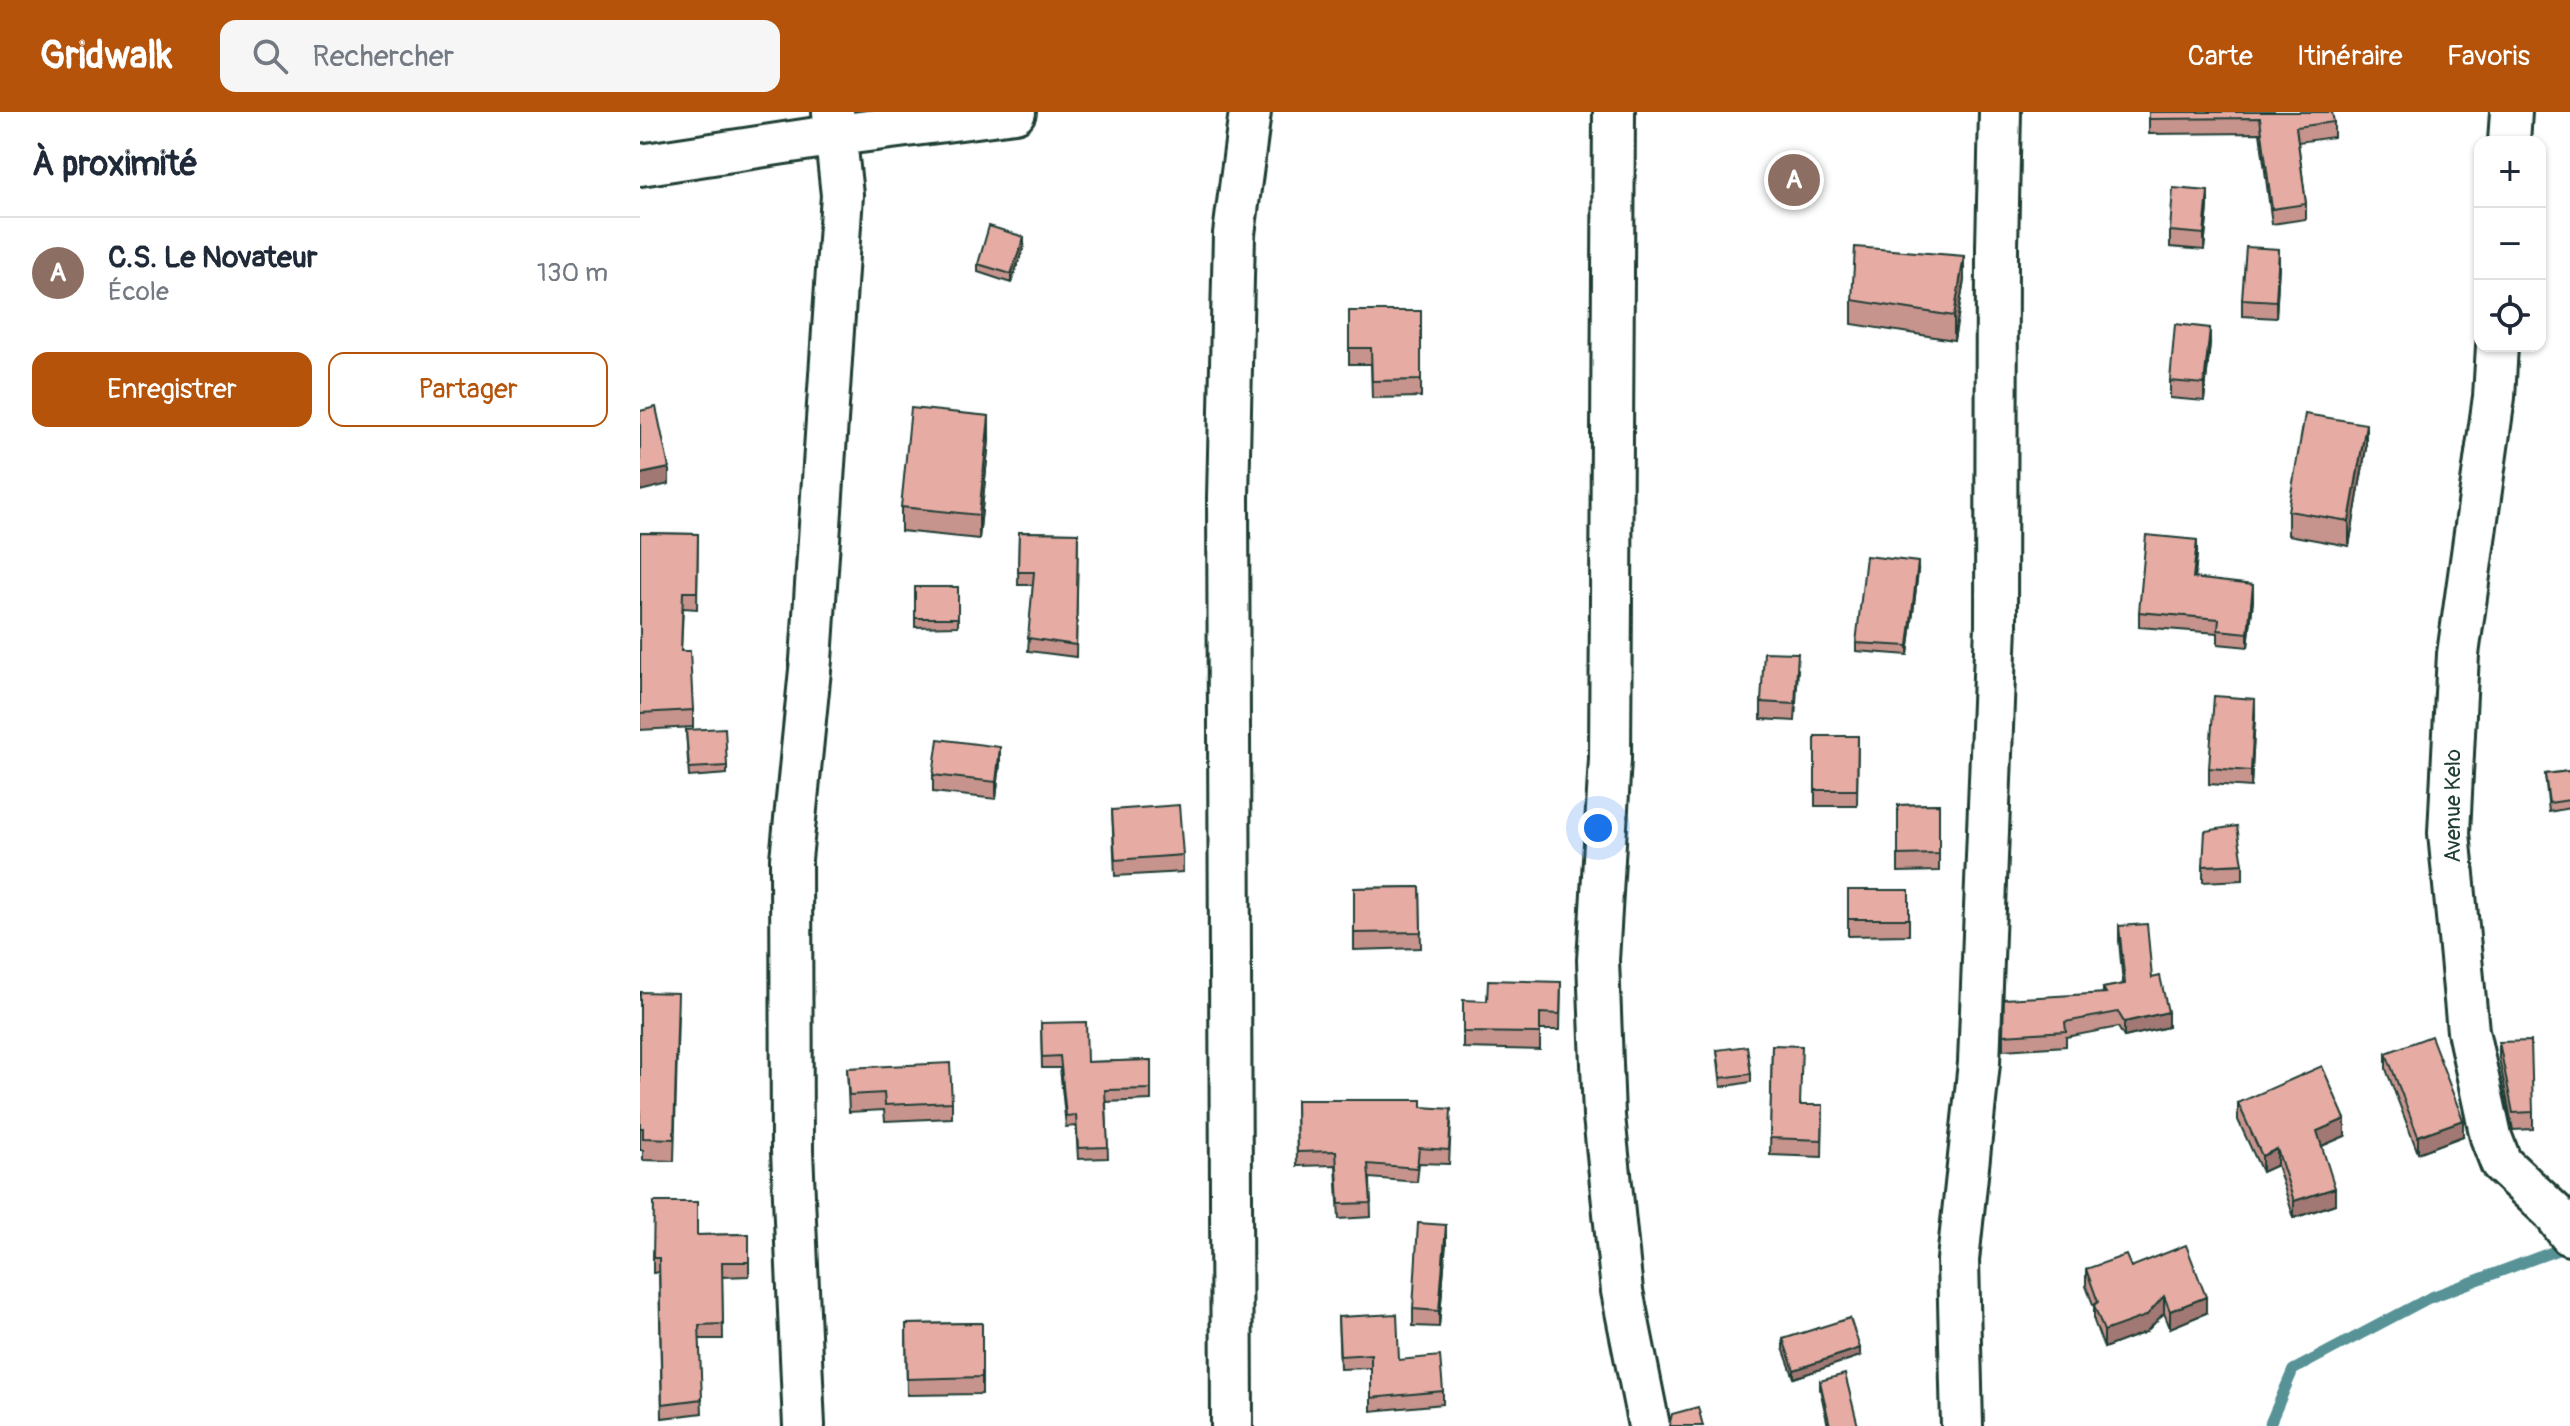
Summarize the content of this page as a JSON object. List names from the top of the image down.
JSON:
{
  "streets": {
    "street": ["Avenue Kelo"]
  },
  "page": {
    "header": "Gridwalk",
    "search": "Rechercher",
    "nav": ["Carte", "Itinéraire", "Favoris"],
    "heading": "À proximité",
    "map_buttons": ["+", "−"],
    "pins": "A",
    "list": [
      {
        "mark": "A",
        "name": "C.S. Le Novateur",
        "note": "École",
        "value": "130 m"
      }
    ],
    "buttons": ["Enregistrer", "Partager"]
  }
}
